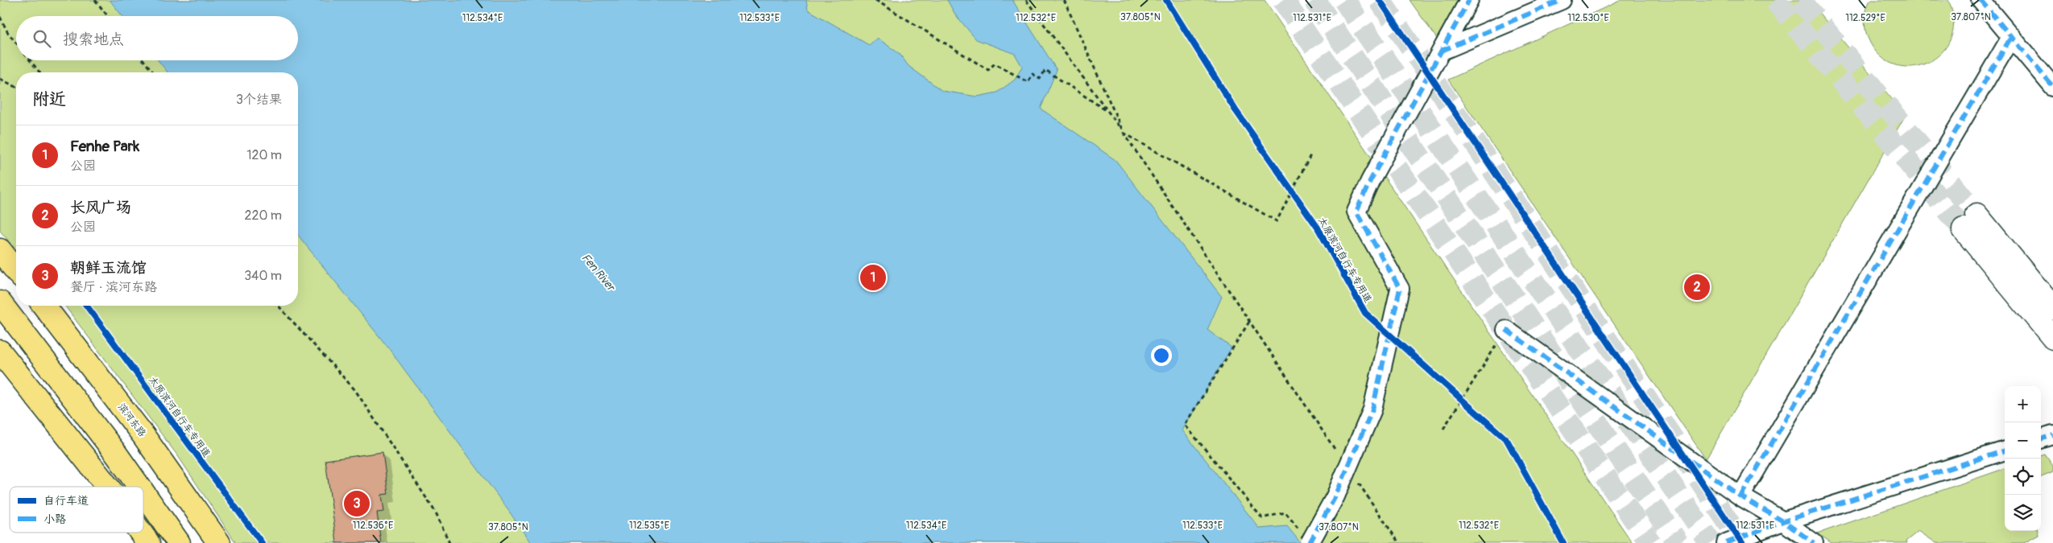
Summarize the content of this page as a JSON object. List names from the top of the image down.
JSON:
{
  "streets": {
    "highway": ["滨河东路"],
    "cycle path": ["太原滨河自行车专用道"]
  },
  "water": ["Fen River"],
  "legend": ["自行车道", "小路"],
  "page": {
    "search": "搜索地点",
    "heading": ["附近", "3个结果"],
    "list": [
      {
        "mark": "1",
        "name": "Fenhe Park",
        "note": "公园",
        "value": "120 m"
      },
      {
        "mark": "2",
        "name": "长风广场",
        "note": "公园",
        "value": "220 m"
      },
      {
        "mark": "3",
        "name": "朝鲜玉流馆",
        "note": "餐厅 · 滨河东路",
        "value": "340 m"
      }
    ],
    "pins": ["1", "2", "3"],
    "map_buttons": ["+", "−"]
  },
  "coordinates": [
    "37.805°N",
    "37.807°N",
    "112.531°E",
    "112.534°E",
    "112.533°E",
    "112.532°E",
    "112.530°E",
    "112.529°E",
    "112.536°E",
    "112.535°E"
  ]
}
